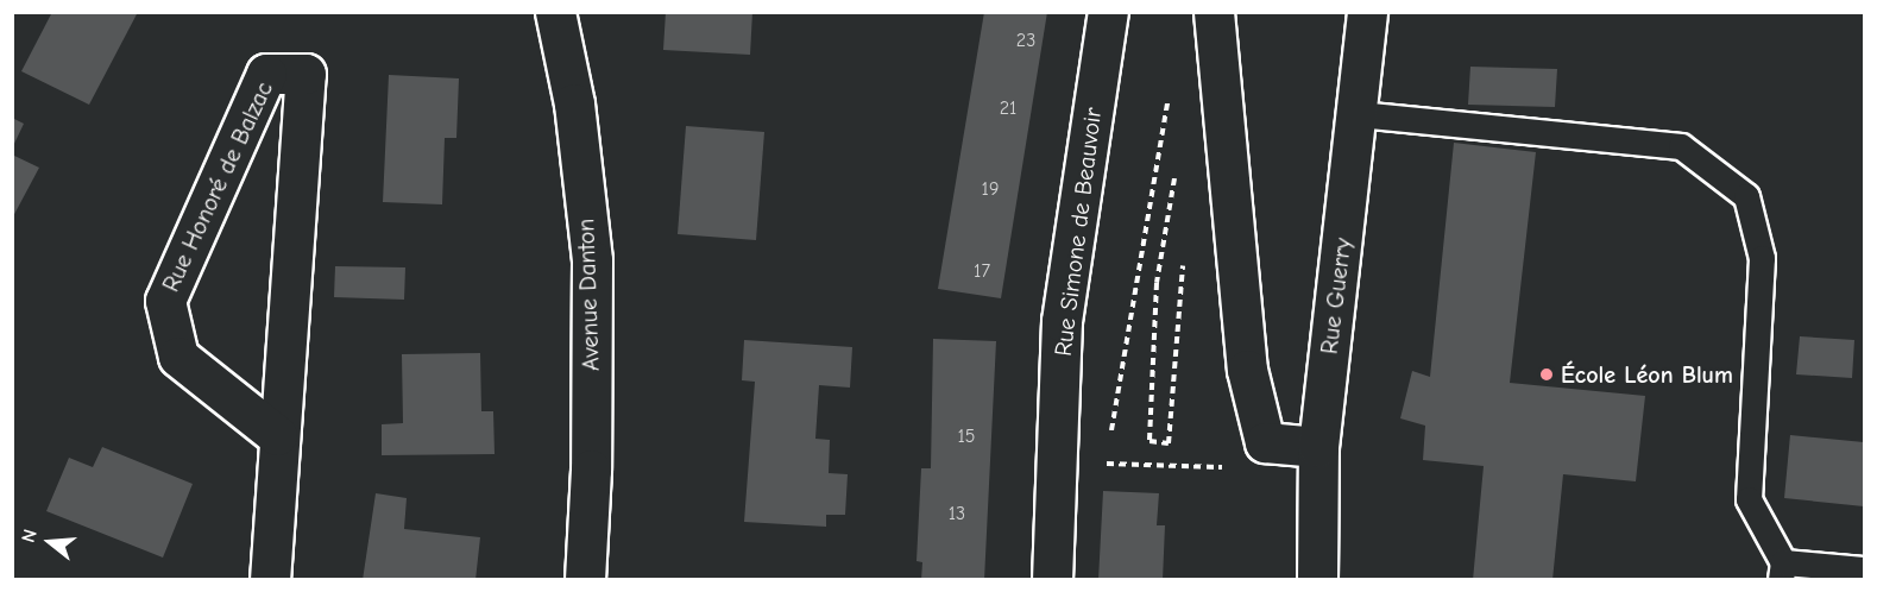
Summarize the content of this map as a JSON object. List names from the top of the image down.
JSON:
{
  "streets": {
    "street": [
      "Rue Honoré de Balzac",
      "Rue Simone de Beauvoir",
      "Avenue Danton",
      "Rue Guerry"
    ]
  },
  "places": ["École Léon Blum"],
  "house_numbers": [
    "23",
    "21",
    "19",
    "17",
    "15",
    "13"
  ],
  "north": "left"
}
